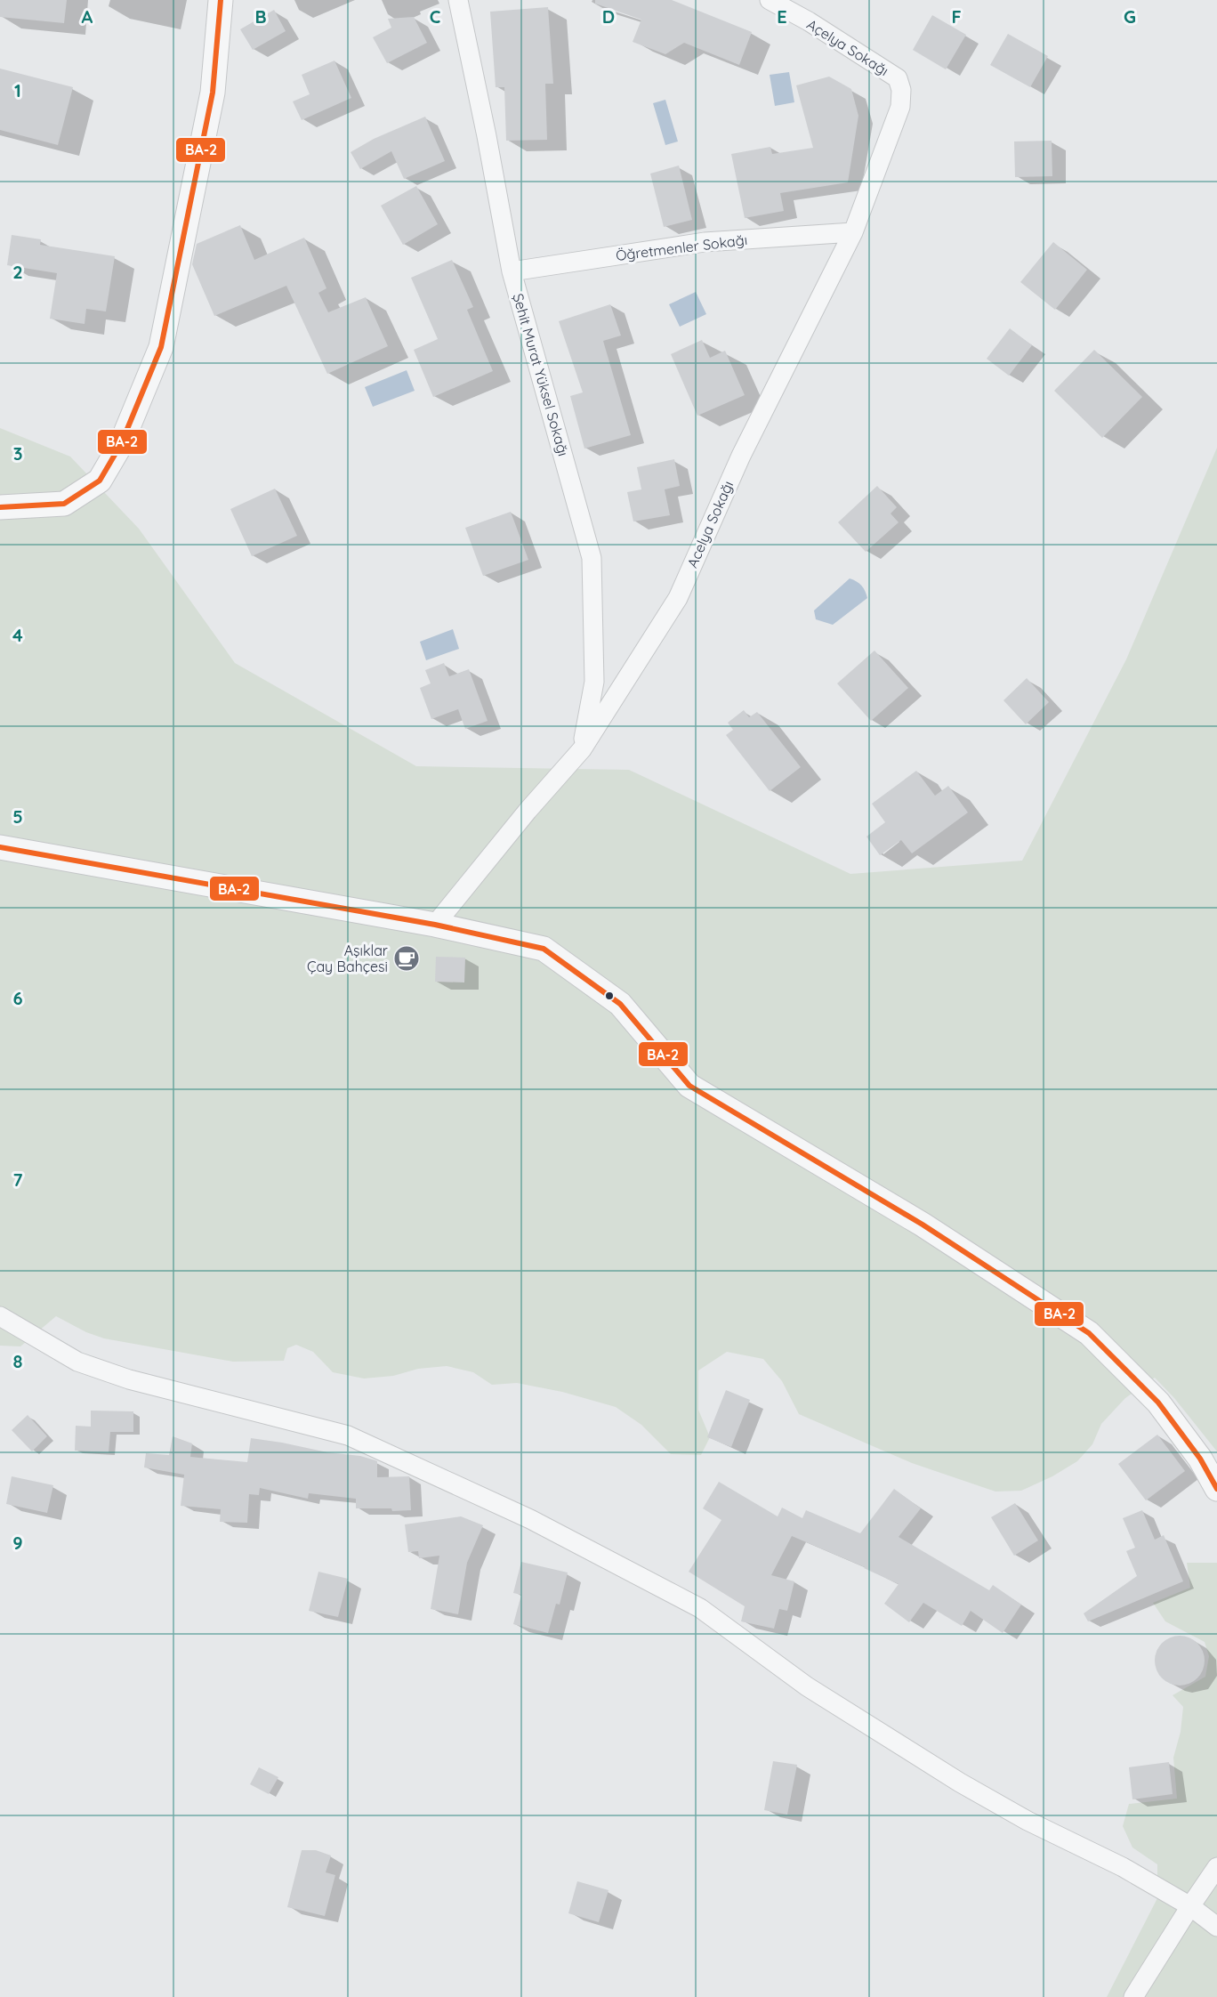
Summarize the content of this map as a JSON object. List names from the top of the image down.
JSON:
{
  "streets": {
    "street": [
      "Açelya Sokağı",
      "Öğretmenler Sokağı",
      "Şehit Murat Yüksel Sokağı",
      "Acelya Sokağı"
    ]
  },
  "crossings": [
    ["Açelya Sokağı", "Acelya Sokağı"],
    ["Öğretmenler Sokağı", "Şehit Murat Yüksel Sokağı"],
    ["Öğretmenler Sokağı", "Acelya Sokağı"],
    ["Şehit Murat Yüksel Sokağı", "Acelya Sokağı"]
  ],
  "places": {
    "cafe": ["Aşıklar Çay Bahçesi"]
  },
  "lines": ["transit line BA-2"],
  "grid": {
    "columns": [
      "A",
      "B",
      "C",
      "D",
      "E",
      "F",
      "G"
    ],
    "rows": [
      "1",
      "2",
      "3",
      "4",
      "5",
      "6",
      "7",
      "8",
      "9"
    ]
  }
}
